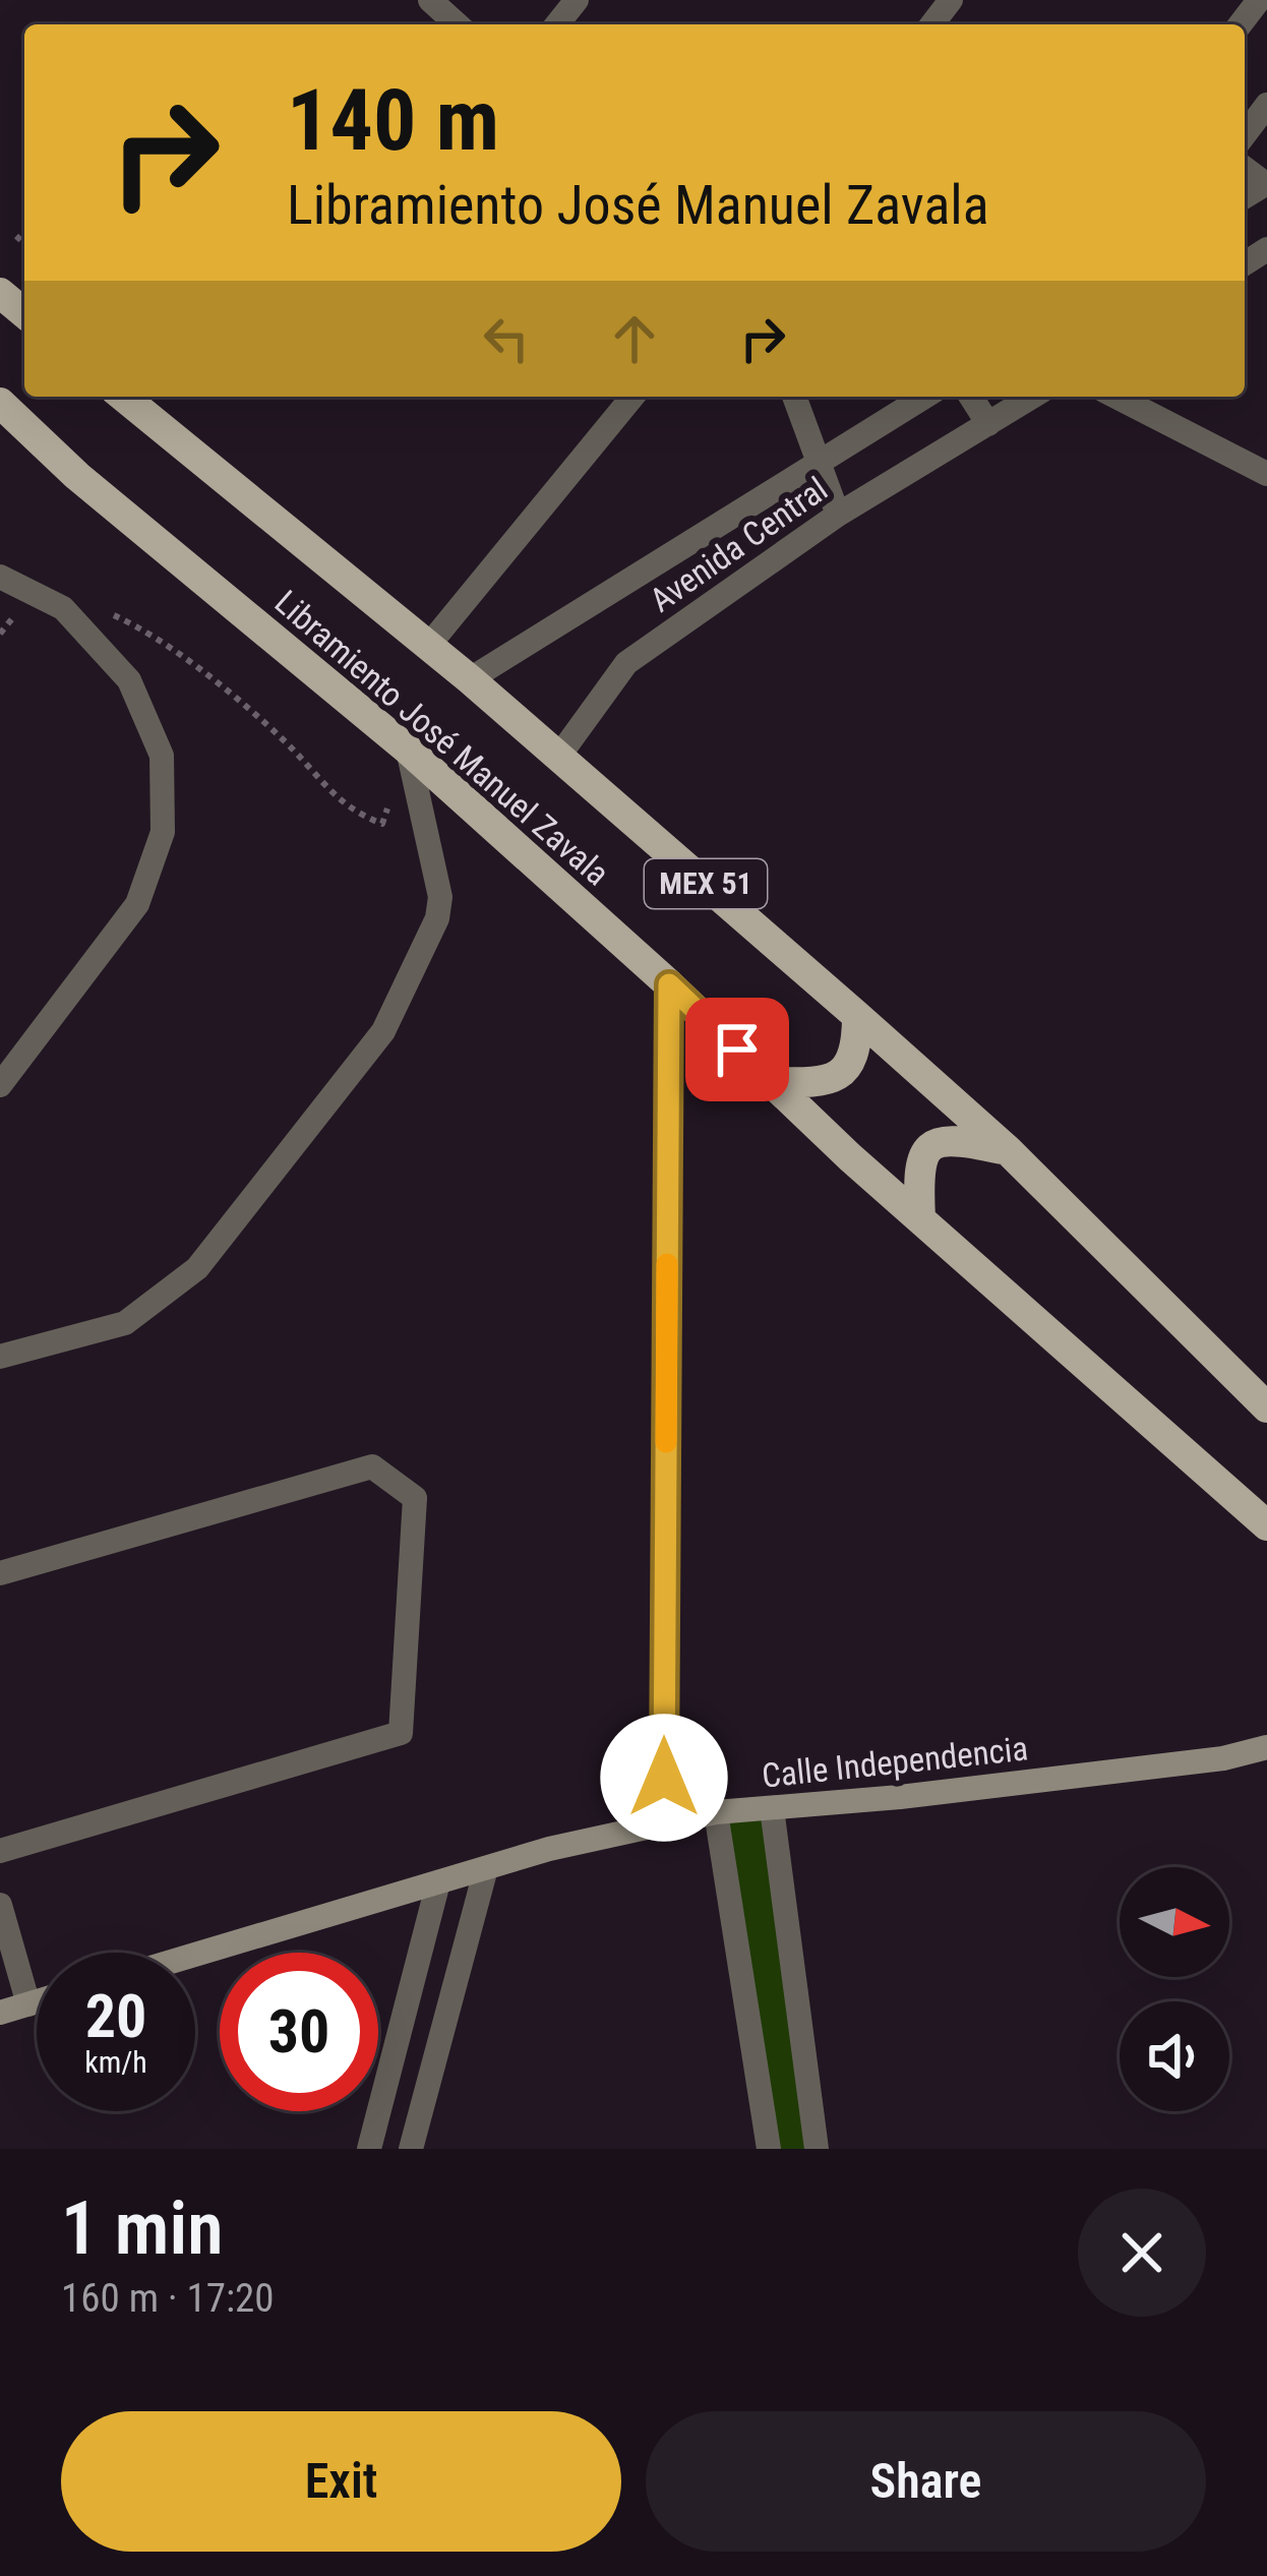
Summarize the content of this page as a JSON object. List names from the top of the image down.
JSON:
{
  "streets": {
    "main road": ["Libramiento José Manuel Zavala", "MEX 51"],
    "street": ["Avenida Central", "Calle Independencia"]
  },
  "crossings": [
    ["Avenida Central", "Libramiento José Manuel Zavala"]
  ],
  "north": "right",
  "page": {
    "turn": ["140 m", "Libramiento José Manuel Zavala"],
    "speed": "20 km/h",
    "limit": "30",
    "heading": ["1 min", "160 m · 17:20"],
    "buttons": ["Exit", "Share"]
  }
}
